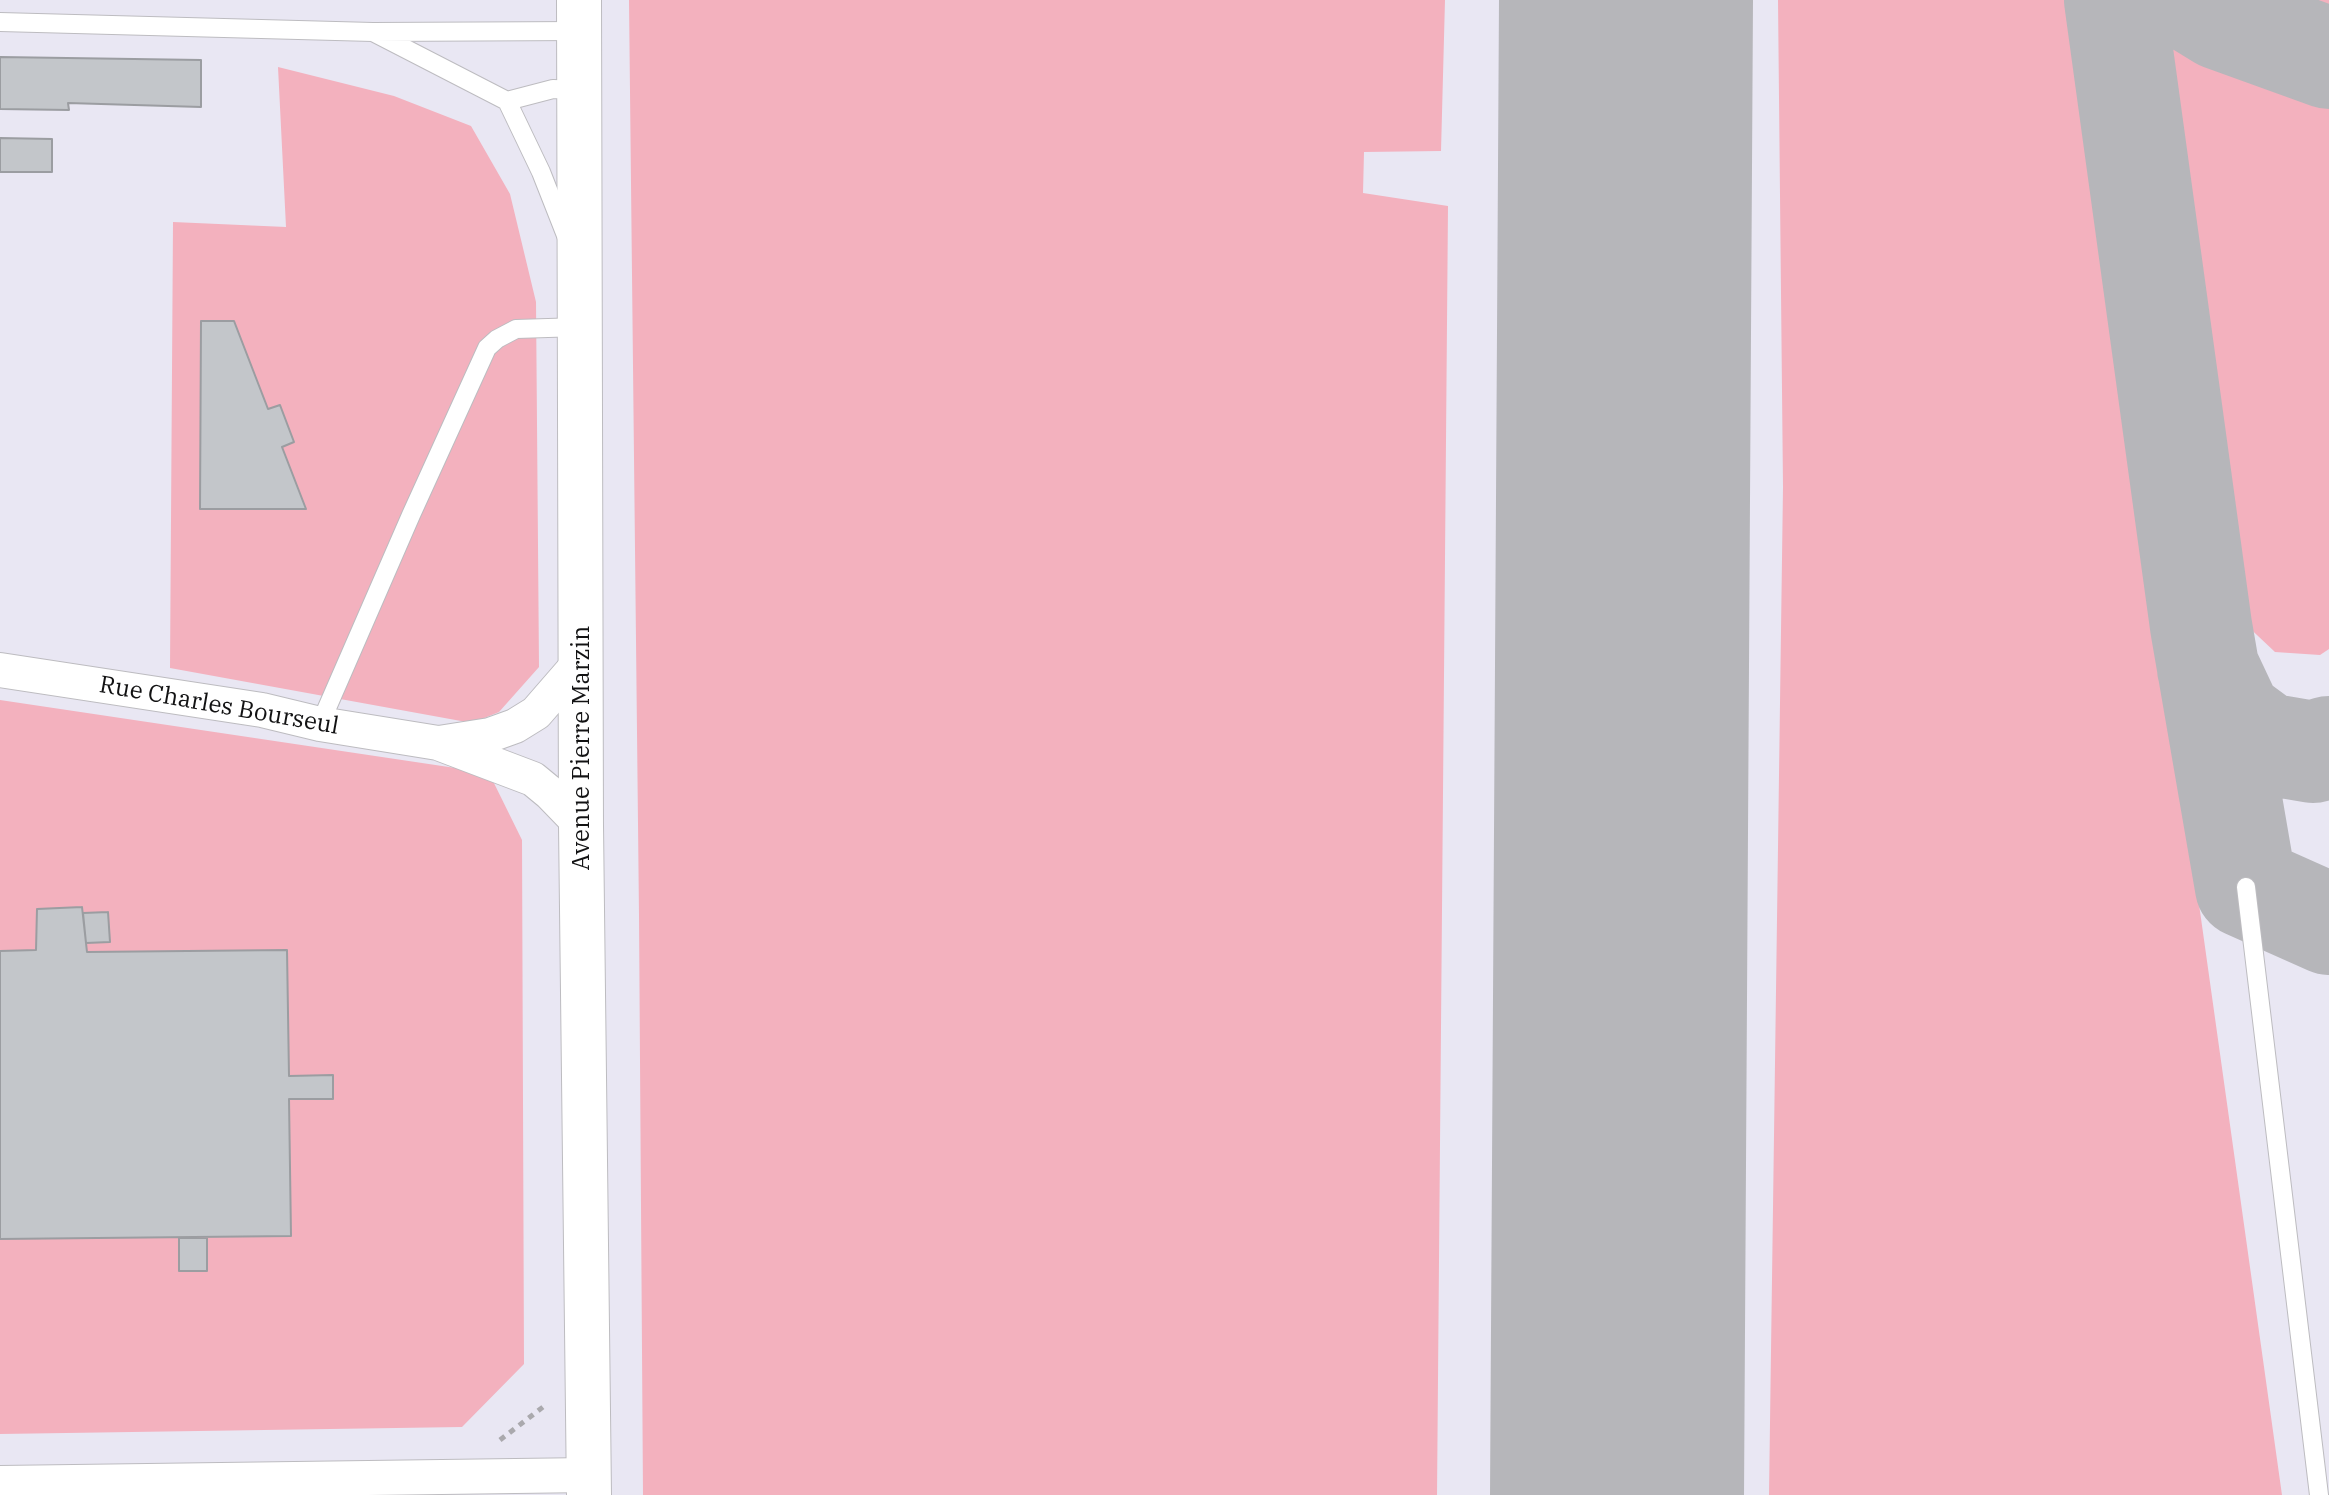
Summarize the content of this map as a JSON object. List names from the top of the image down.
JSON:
{
  "streets": {
    "main road": ["Avenue Pierre Marzin"],
    "street": ["Rue Charles Bourseul"]
  },
  "crossings": [
    ["Rue Charles Bourseul", "Avenue Pierre Marzin"]
  ]
}
